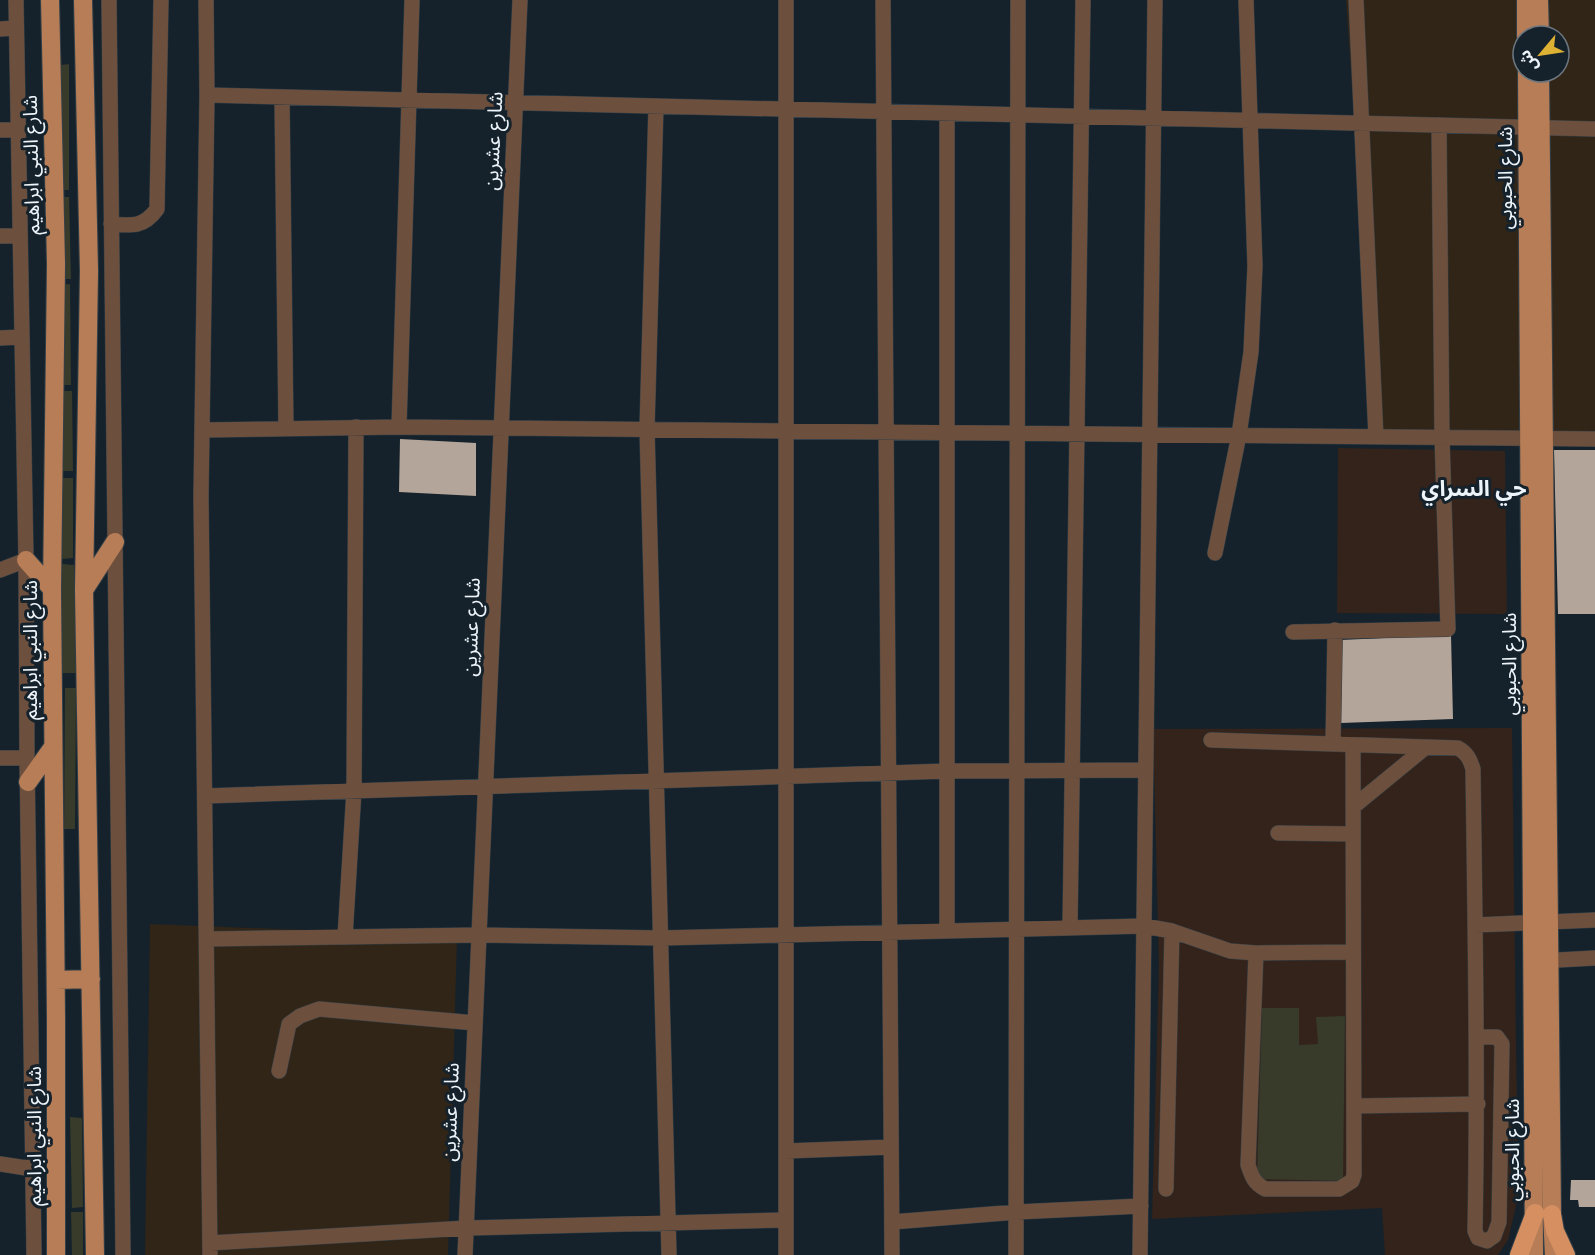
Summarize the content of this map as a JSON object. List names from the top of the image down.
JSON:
{
  "streets": {
    "main road": ["شارع النبي ابراهيم", "شارع الحبوبي"],
    "street": ["شارع عشرين"]
  },
  "districts": ["حي السراي"],
  "north": "bottom left"
}
